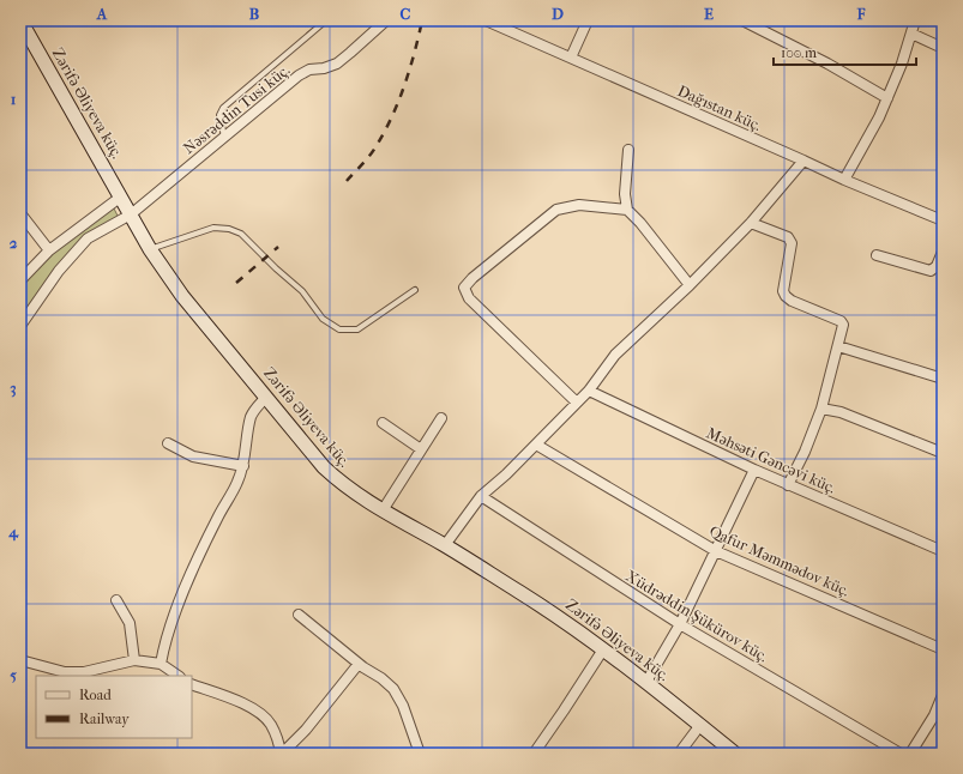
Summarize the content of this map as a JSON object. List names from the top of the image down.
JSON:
{
  "streets": {
    "street": [
      "Zərifə Əliyeva küç.",
      "Dağıstan küç.",
      "Nəsrəddin Tusi küç.",
      "Məhsəti Gəncəvi küç.",
      "Qafur Məmmədov küç.",
      "Xüdrəddin Şükürov küç."
    ]
  },
  "crossings": [
    ["Zərifə Əliyeva küç.", "Nəsrəddin Tusi küç."]
  ],
  "legend": ["Road", "Railway"],
  "scale_bar": "100 m",
  "grid": {
    "columns": [
      "A",
      "B",
      "C",
      "D",
      "E",
      "F"
    ],
    "rows": [
      "1",
      "2",
      "3",
      "4",
      "5"
    ]
  }
}
